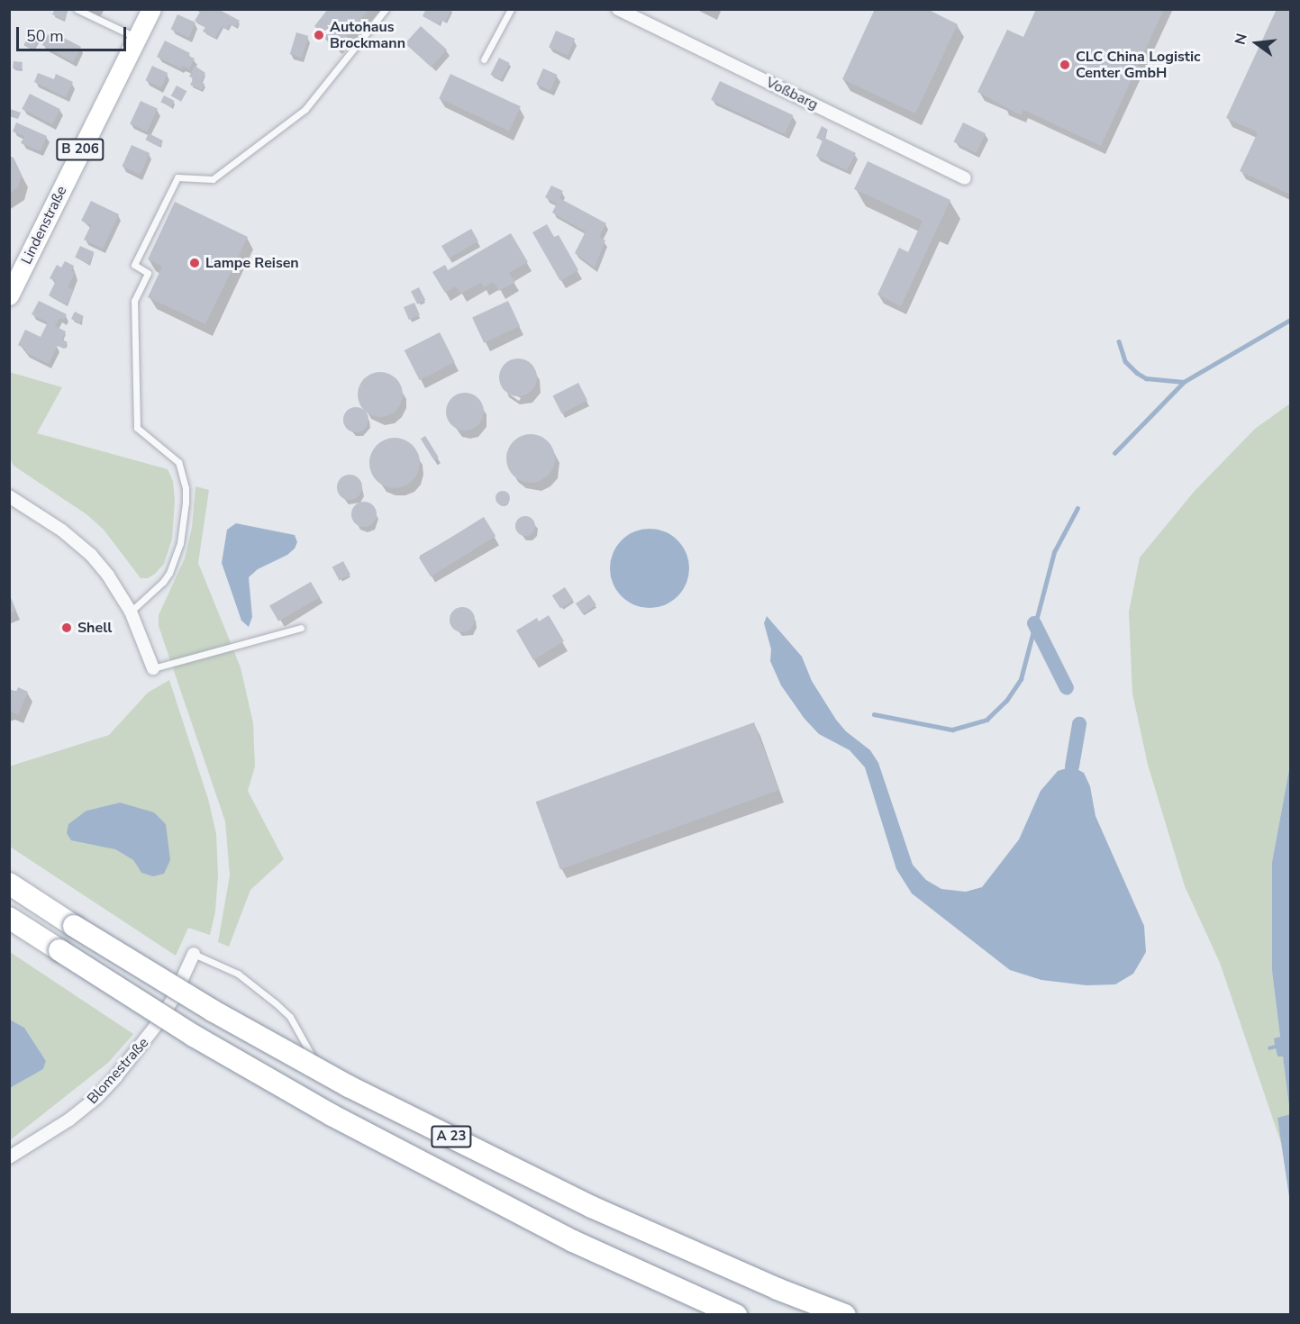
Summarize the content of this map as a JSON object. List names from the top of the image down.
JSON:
{
  "streets": {
    "highway": ["A 23"],
    "main road": ["B 206", "Lindenstraße"],
    "street": ["Voßbarg", "Blomestraße"]
  },
  "places": [
    "Autohaus Brockmann",
    "CLC China Logistic Center GmbH",
    "Lampe Reisen",
    "Shell"
  ],
  "scale_bar": "50 m",
  "north": "left"
}
